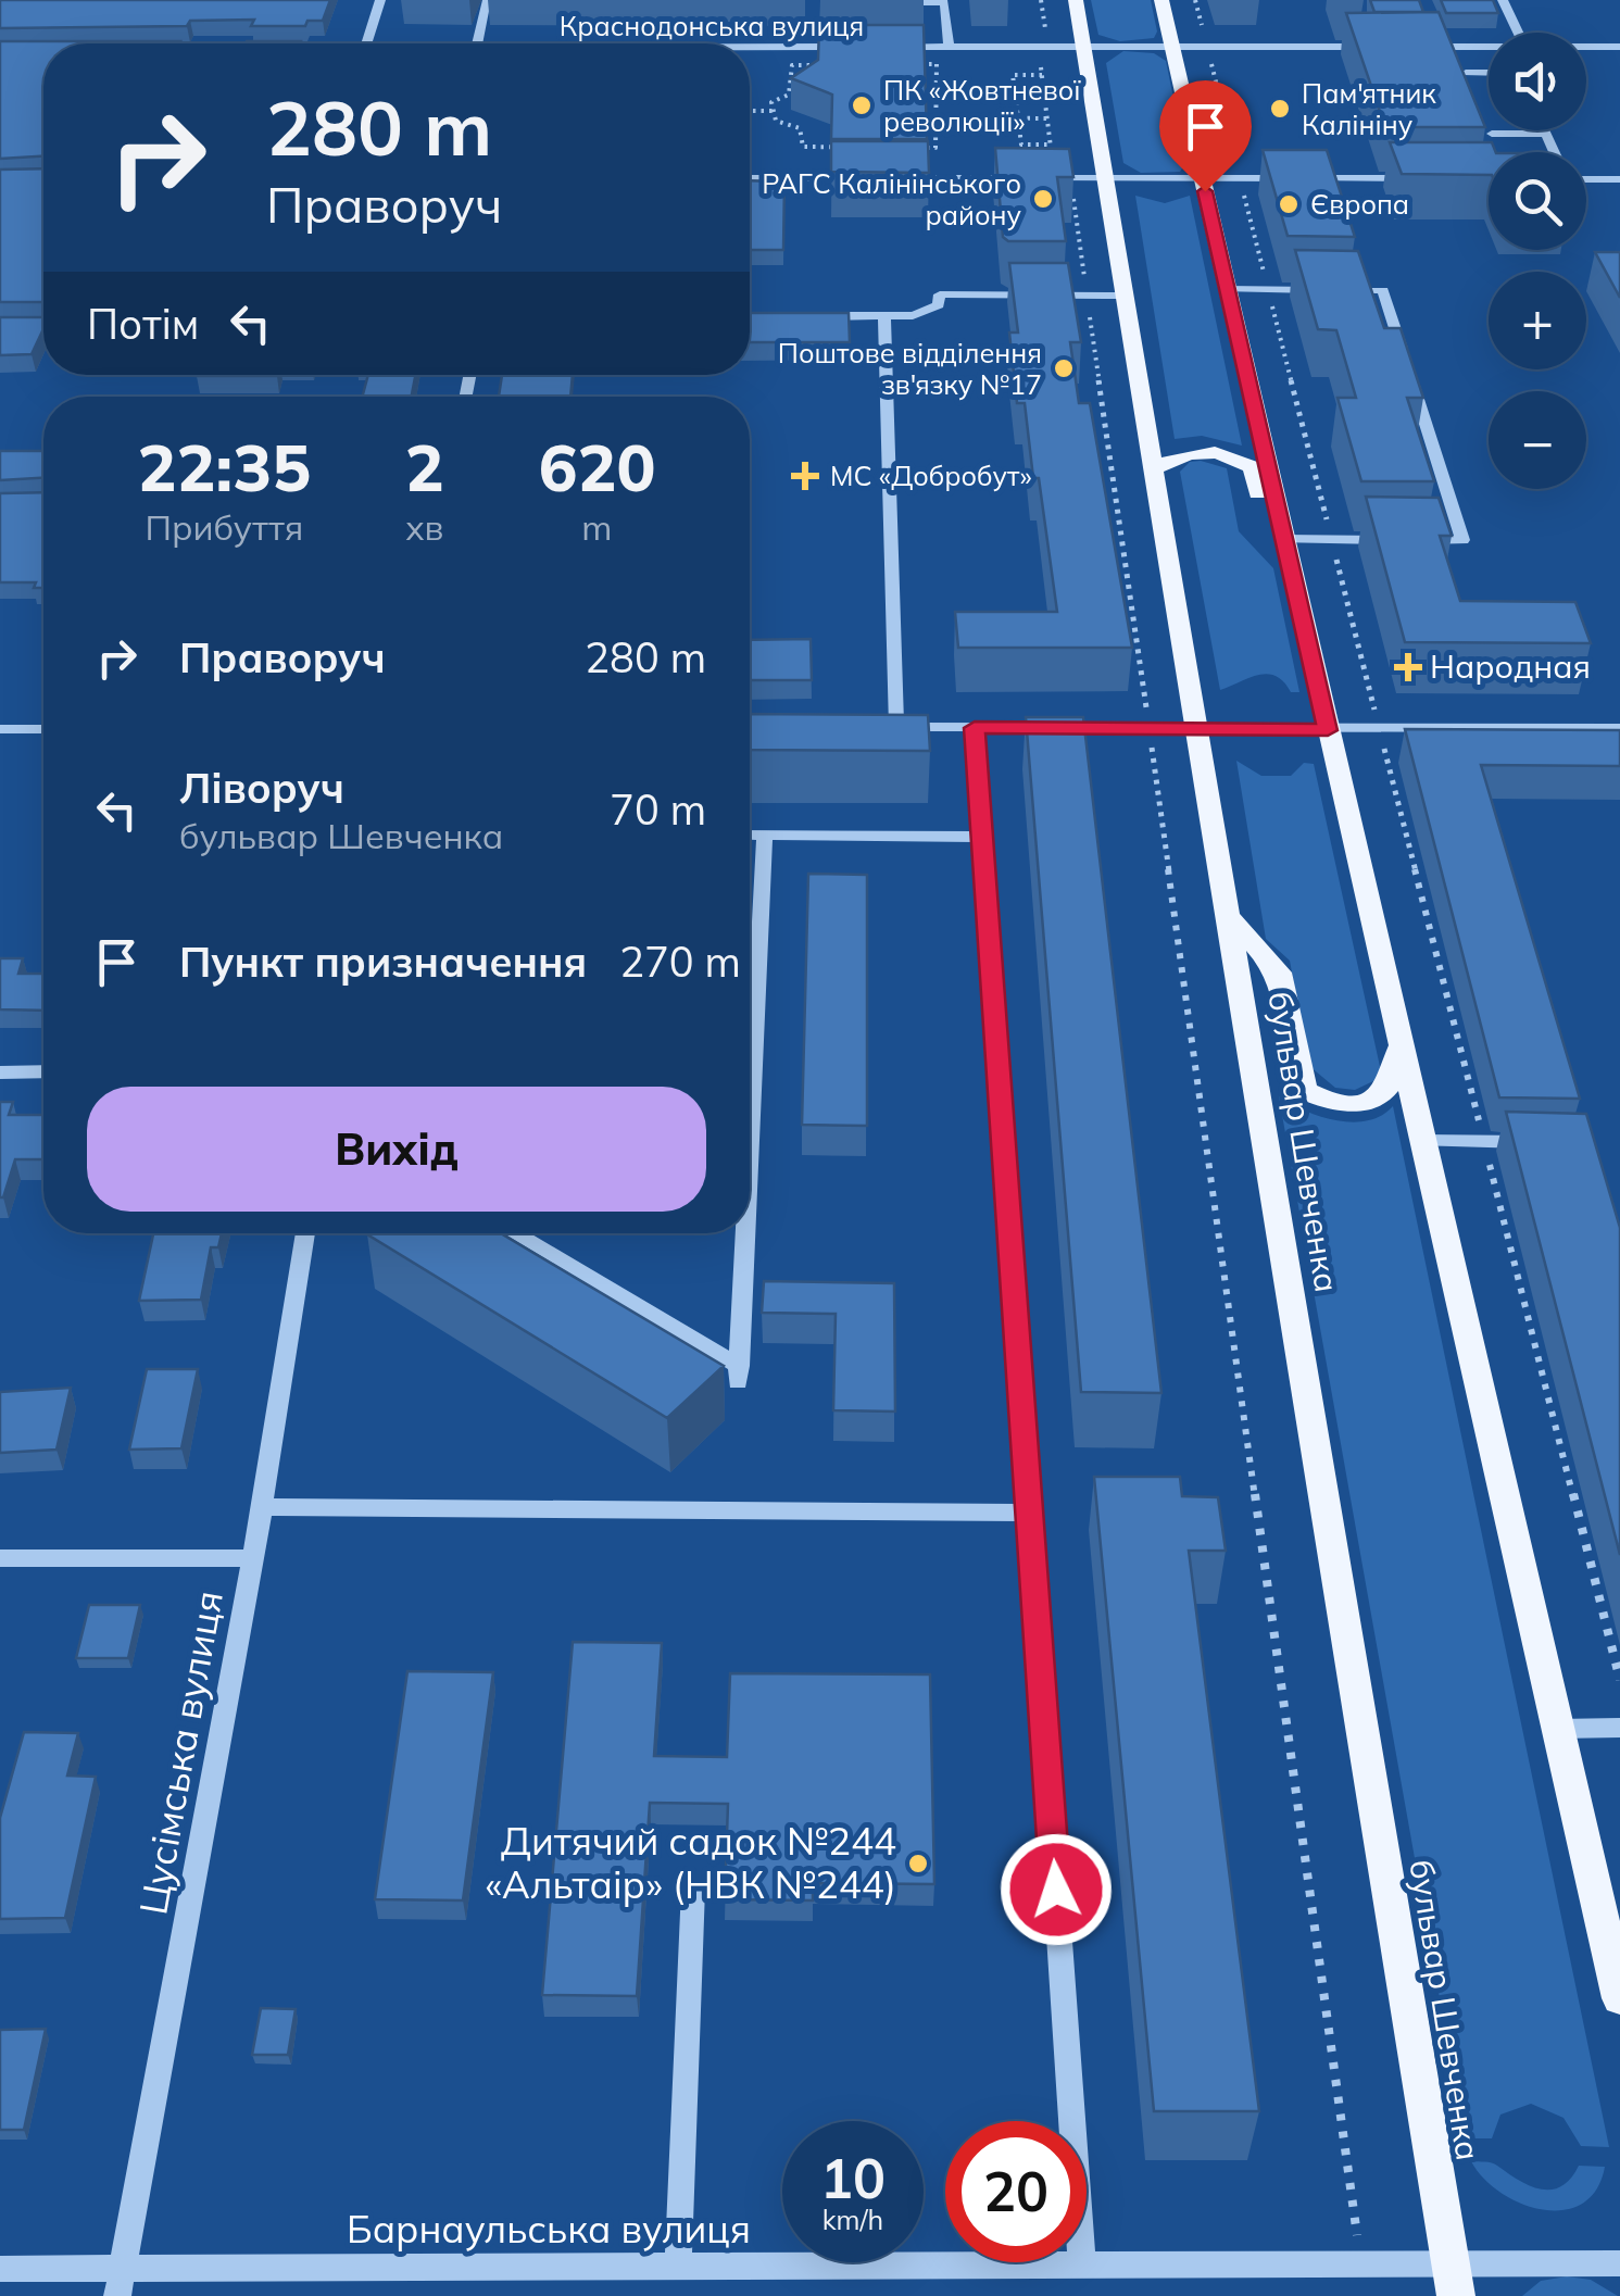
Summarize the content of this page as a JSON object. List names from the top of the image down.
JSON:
{
  "streets": {
    "main road": ["бульвар Шевченка"],
    "street": ["Краснодонська вулиця", "Цусімська вулиця", "Барнаульська вулиця"]
  },
  "crossings": [
    ["Краснодонська вулиця", "бульвар Шевченка"],
    ["бульвар Шевченка", "Барнаульська вулиця"],
    ["Цусімська вулиця", "Барнаульська вулиця"]
  ],
  "places": {
    "other": [
      "ПК «Жовтневої революції»",
      "Пам'ятник Калініну",
      "РАГС Калінінського району",
      "Європа",
      "Поштове відділення зв'язку №17",
      "Дитячий садок №244 «Альтаір» (НВК №244)"
    ],
    "health": ["МС «Добробут»", "Народная"]
  },
  "page": {
    "map_buttons": ["+", "−"],
    "turn": ["280 m", "Праворуч"],
    "then": "Потім",
    "eta": [
      "22:35",
      "Прибуття",
      "2",
      "хв",
      "620",
      "m"
    ],
    "list": [
      {
        "name": "Праворуч",
        "value": "280 m"
      },
      {
        "name": "Ліворуч",
        "note": "бульвар Шевченка",
        "value": "70 m"
      },
      {
        "name": "Пункт призначення",
        "value": "270 m"
      }
    ],
    "buttons": "Вихід",
    "speed": "10 km/h",
    "limit": "20"
  }
}
